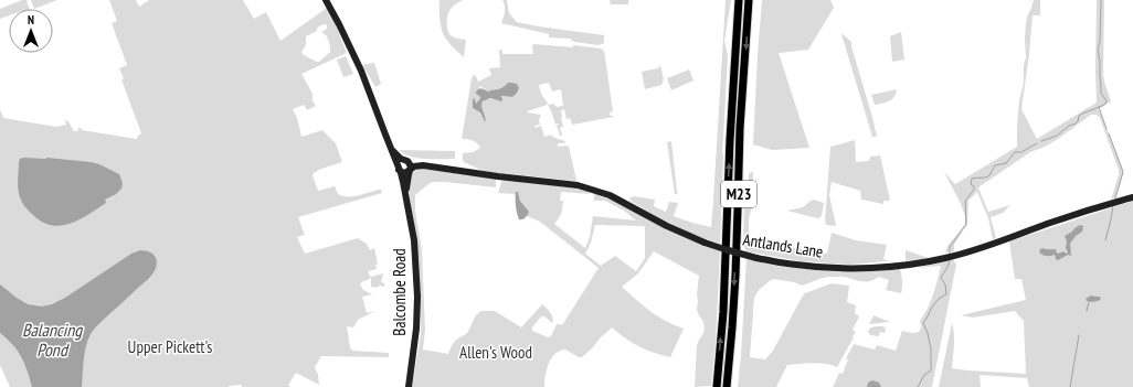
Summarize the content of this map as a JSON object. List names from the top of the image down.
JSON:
{
  "streets": {
    "highway": ["M23"],
    "main road": ["Antlands Lane", "Balcombe Road"]
  },
  "crossings": [
    ["Antlands Lane", "Balcombe Road"]
  ],
  "water": ["Balancing Pond"],
  "parks": ["Upper Pickett's", "Allen's Wood"],
  "north": "top"
}
